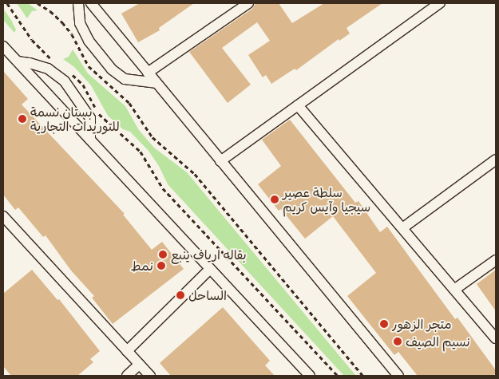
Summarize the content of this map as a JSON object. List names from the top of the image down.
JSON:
{
  "places": [
    "بستان نسمة للتوريدات التجارية",
    "سلطة عصير سيجيا وآيس كريم",
    "بقاله ارياف ينبع",
    "نمط",
    "الساحل",
    "متجر الزهور",
    "نسيم الصيف"
  ]
}
